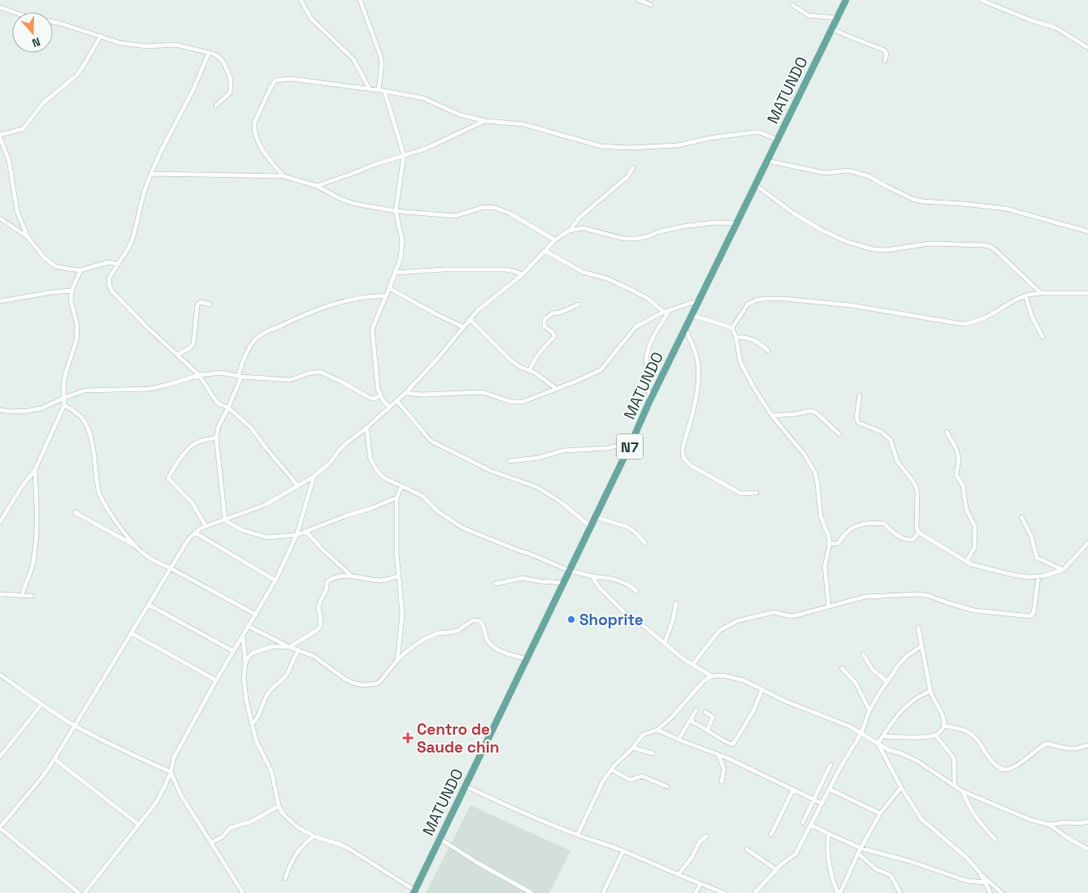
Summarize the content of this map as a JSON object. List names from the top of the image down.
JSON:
{
  "streets": {
    "main road": ["MATUNDO", "N7"]
  },
  "places": {
    "other": ["Shoprite"],
    "health": ["Centro de Saude chin"]
  },
  "north": "bottom"
}
